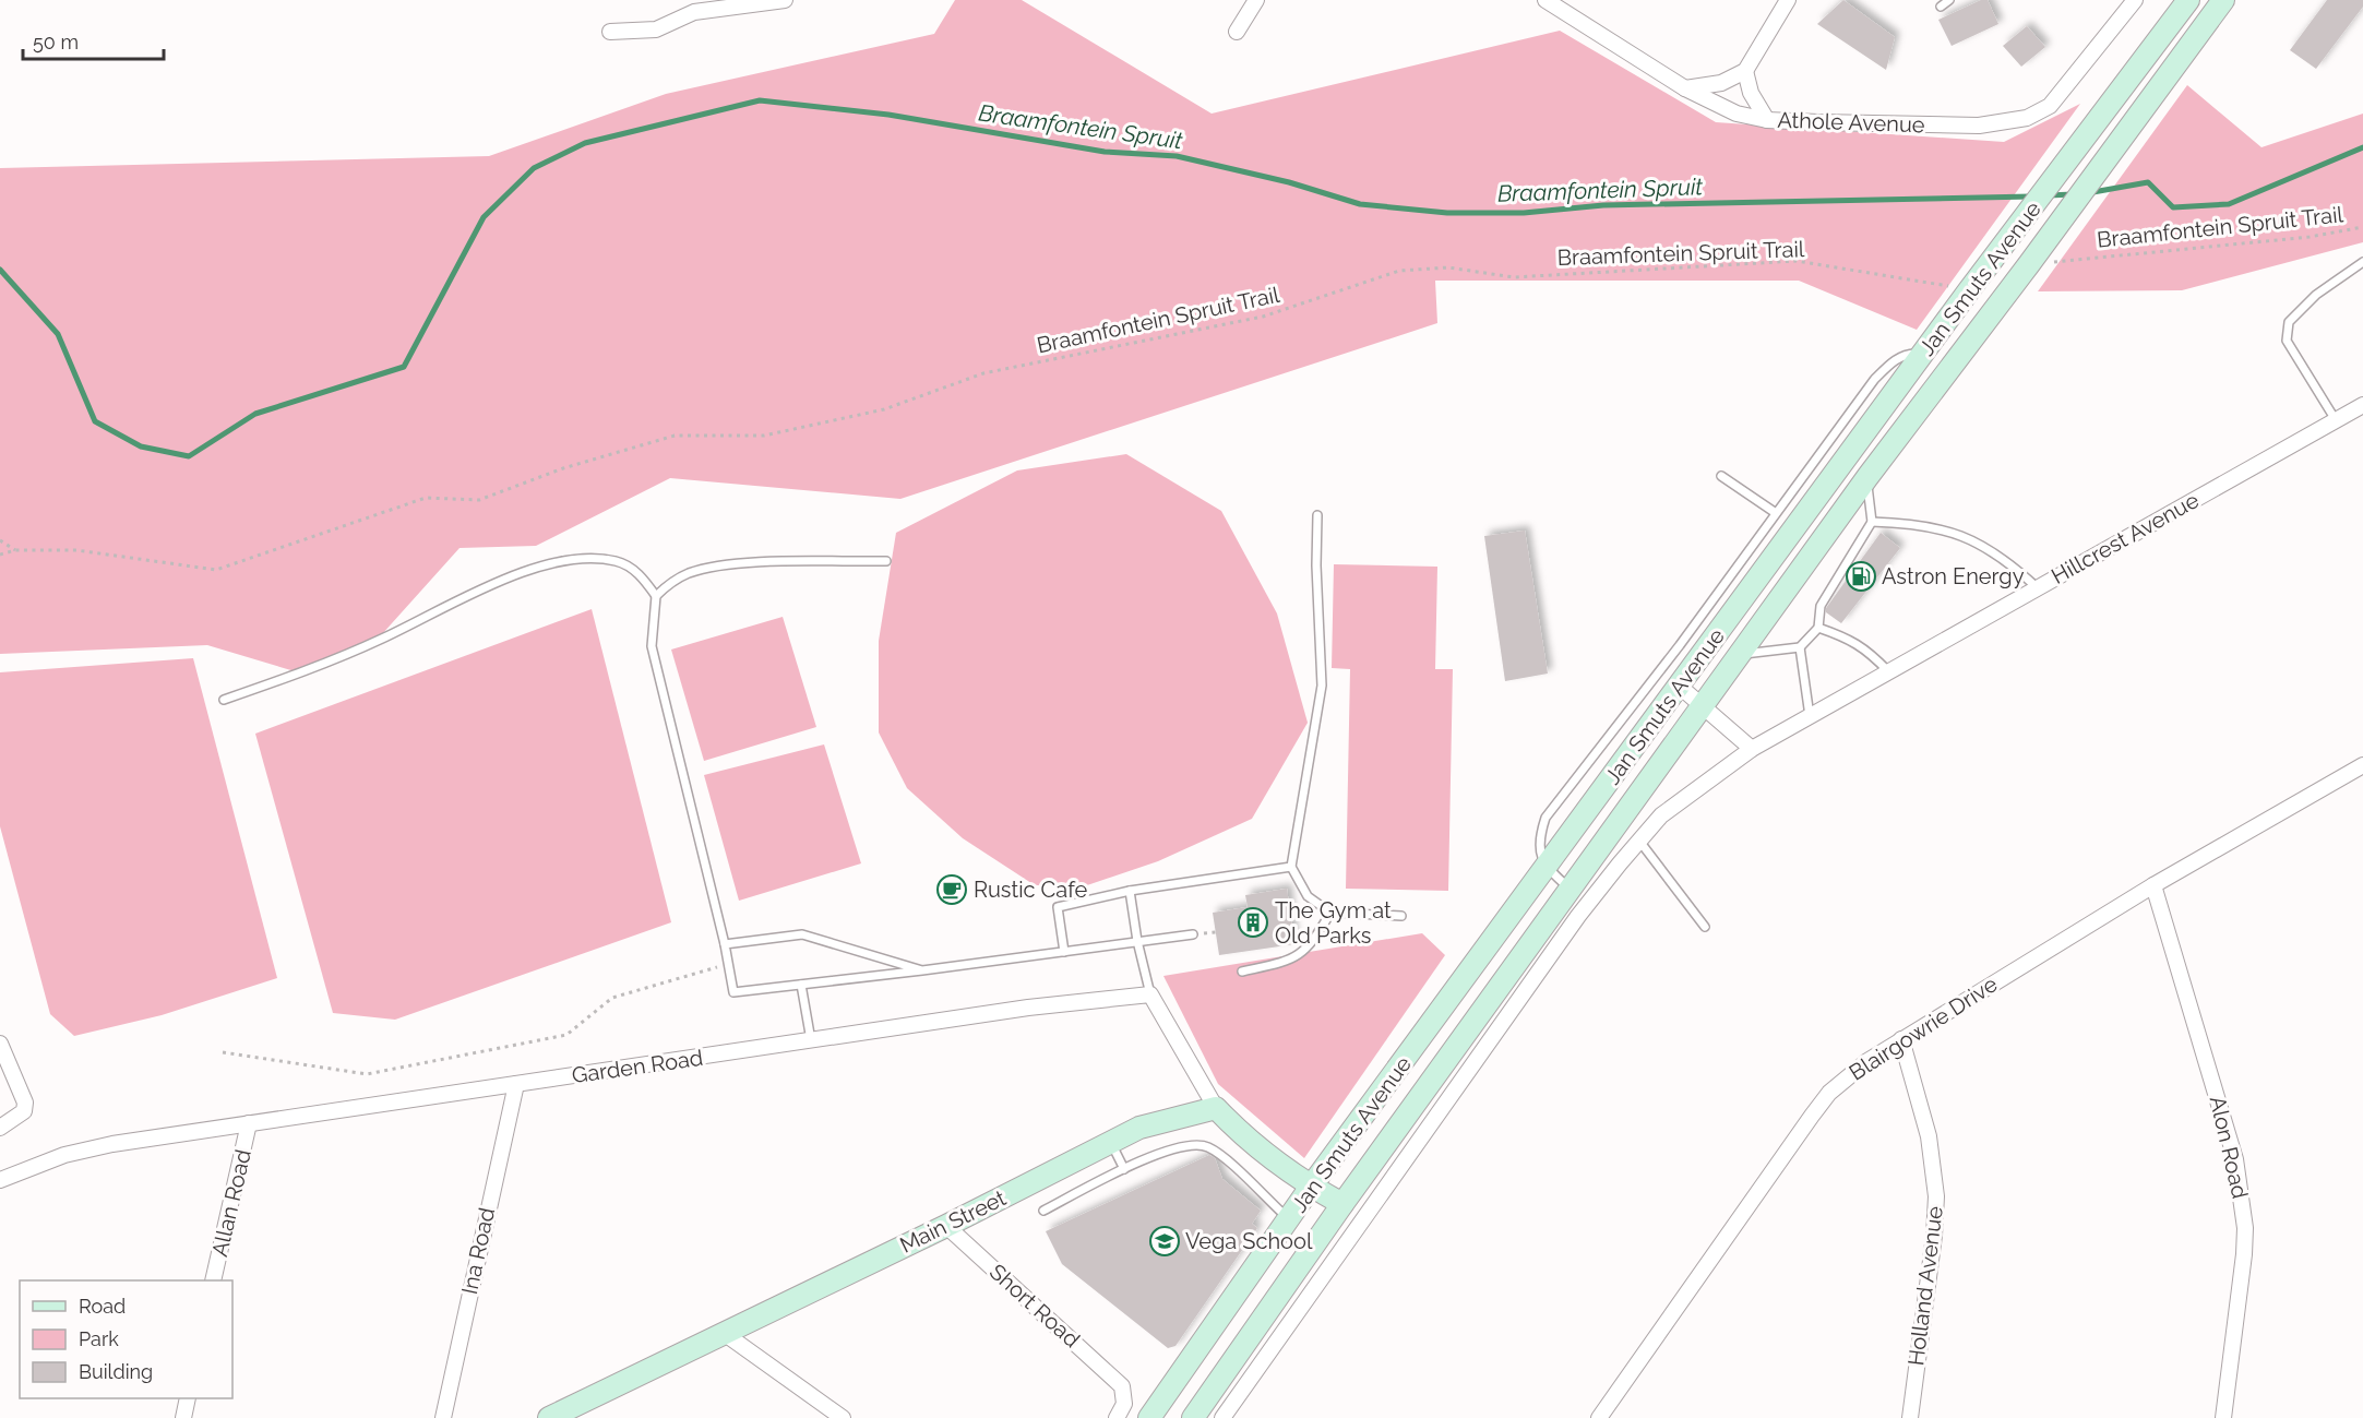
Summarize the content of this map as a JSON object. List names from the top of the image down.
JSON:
{
  "streets": {
    "main road": ["Jan Smuts Avenue", "Main Street"],
    "street": [
      "Athole Avenue",
      "Hillcrest Avenue",
      "Blairgowrie Drive",
      "Garden Road",
      "Alon Road",
      "Allan Road",
      "Ina Road",
      "Holland Avenue",
      "Short Road"
    ],
    "path": ["Braamfontein Spruit Trail"]
  },
  "crossings": [
    ["Braamfontein Spruit Trail", "Jan Smuts Avenue"],
    ["Blairgowrie Drive", "Alon Road"],
    ["Blairgowrie Drive", "Holland Avenue"],
    ["Garden Road", "Allan Road"],
    ["Garden Road", "Ina Road"],
    ["Main Street", "Short Road"]
  ],
  "water": ["Braamfontein Spruit"],
  "places": {
    "fuel station": ["Astron Energy"],
    "cafe": ["Rustic Cafe"],
    "building": ["The Gym at Old Parks"],
    "school or university": ["Vega School"]
  },
  "legend": ["Road", "Park", "Building"],
  "scale_bar": "50 m"
}
